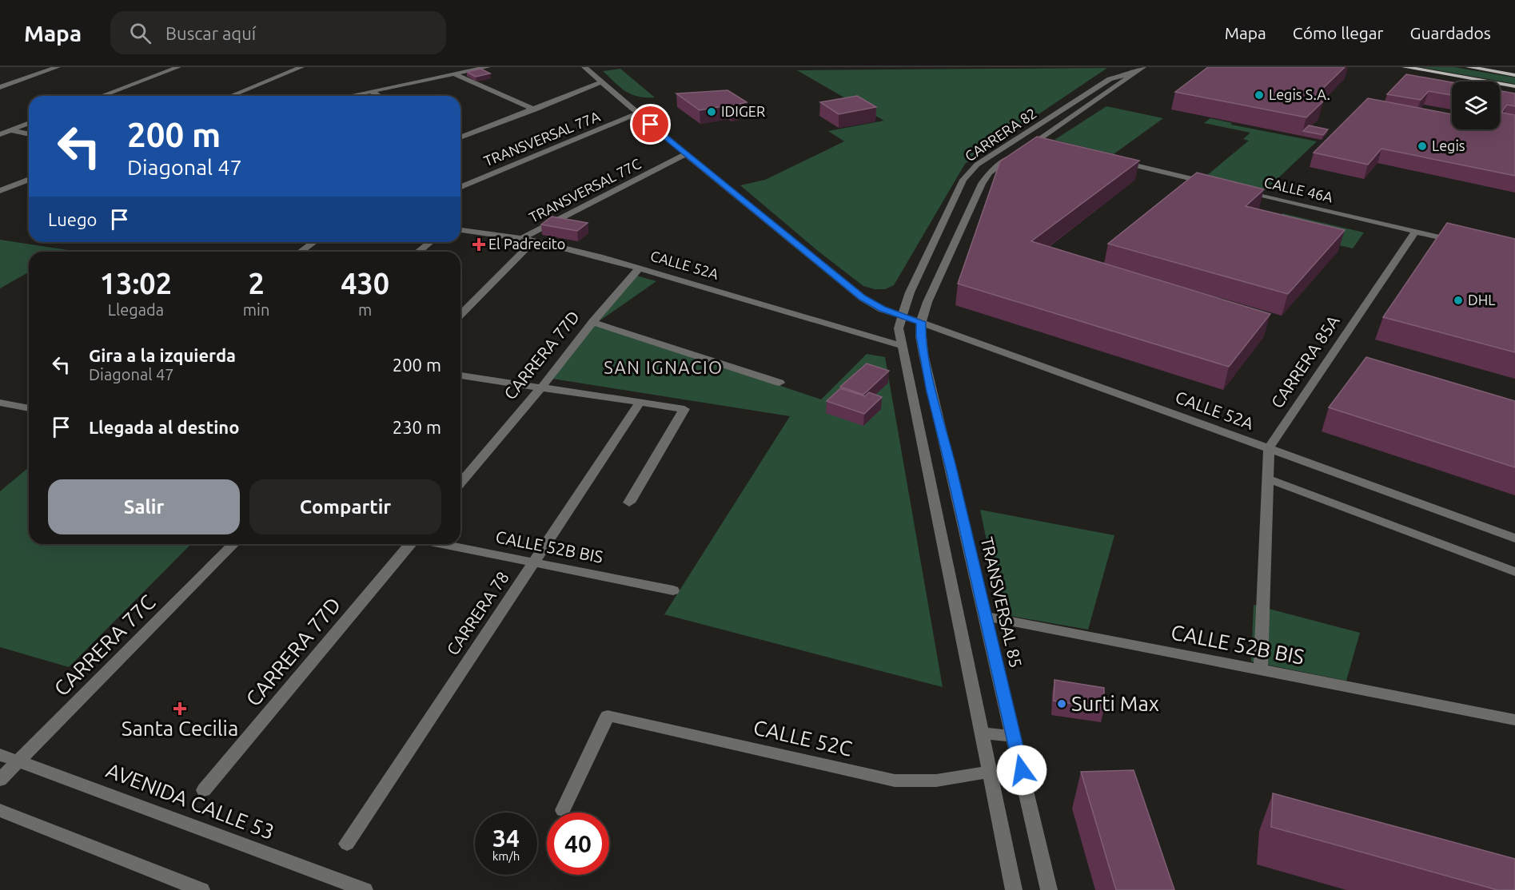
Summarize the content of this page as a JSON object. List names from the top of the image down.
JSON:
{
  "streets": {
    "street": [
      "CARRERA 82",
      "TRANSVERSAL 77A",
      "CALLE 46A",
      "TRANSVERSAL 77C",
      "CALLE 52A",
      "CARRERA 77D",
      "CARRERA 85A",
      "CALLE 52B BIS",
      "TRANSVERSAL 85",
      "CARRERA 78",
      "CARRERA 77C",
      "CALLE 52C",
      "AVENIDA CALLE 53"
    ]
  },
  "crossings": [
    ["CARRERA 82", "CALLE 52A"],
    ["CARRERA 82", "TRANSVERSAL 85"],
    ["TRANSVERSAL 77A", "CALLE 52A"],
    ["CALLE 46A", "CARRERA 85A"],
    ["TRANSVERSAL 77C", "CALLE 52A"],
    ["CALLE 52A", "CARRERA 77D"],
    ["CALLE 52A", "CARRERA 85A"],
    ["CALLE 52A", "TRANSVERSAL 85"],
    ["CALLE 52B BIS", "TRANSVERSAL 85"],
    ["CALLE 52B BIS", "CARRERA 78"],
    ["CARRERA 77C", "AVENIDA CALLE 53"]
  ],
  "districts": ["SAN IGNACIO"],
  "places": {
    "other": [
      "Legis S.A.",
      "IDIGER",
      "Legis",
      "DHL",
      "Surti Max"
    ],
    "health": ["El Padrecito", "Santa Cecilia"]
  },
  "page": {
    "header": "Mapa",
    "search": "Buscar aquí",
    "nav": ["Mapa", "Cómo llegar", "Guardados"],
    "turn": ["200 m", "Diagonal 47"],
    "then": "Luego",
    "eta": [
      "13:02",
      "Llegada",
      "2",
      "min",
      "430",
      "m"
    ],
    "list": [
      {
        "name": "Gira a la izquierda",
        "note": "Diagonal 47",
        "value": "200 m"
      },
      {
        "name": "Llegada al destino",
        "value": "230 m"
      }
    ],
    "buttons": ["Salir", "Compartir"],
    "speed": "34 km/h",
    "limit": "40"
  }
}
